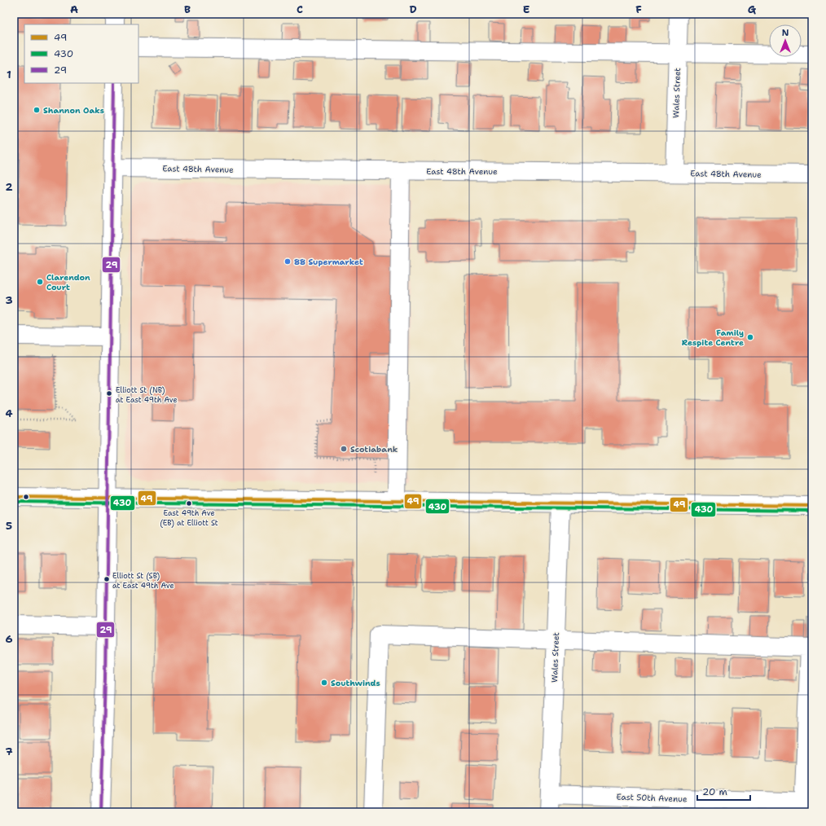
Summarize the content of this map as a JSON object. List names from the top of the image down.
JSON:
{
  "streets": {
    "street": ["Wales Street", "East 48th Avenue", "East 50th Avenue"]
  },
  "crossings": [
    ["Wales Street", "East 48th Avenue"],
    ["Wales Street", "East 50th Avenue"]
  ],
  "places": [
    "Shannon Oaks",
    "88 Supermarket",
    "Clarendon Court",
    "Family Respite Centre",
    "Elliott St (NB) at East 49th Ave",
    "Scotiabank",
    "East 49th Ave (EB) at Elliott St",
    "Elliott St (SB) at East 49th Ave",
    "Southwinds"
  ],
  "lines": ["transit line 29", "transit line 49", "transit line 430"],
  "legend": ["49", "430", "29"],
  "scale_bar": "20 m",
  "north": "top",
  "grid": {
    "columns": [
      "A",
      "B",
      "C",
      "D",
      "E",
      "F",
      "G"
    ],
    "rows": [
      "1",
      "2",
      "3",
      "4",
      "5",
      "6",
      "7"
    ]
  }
}
